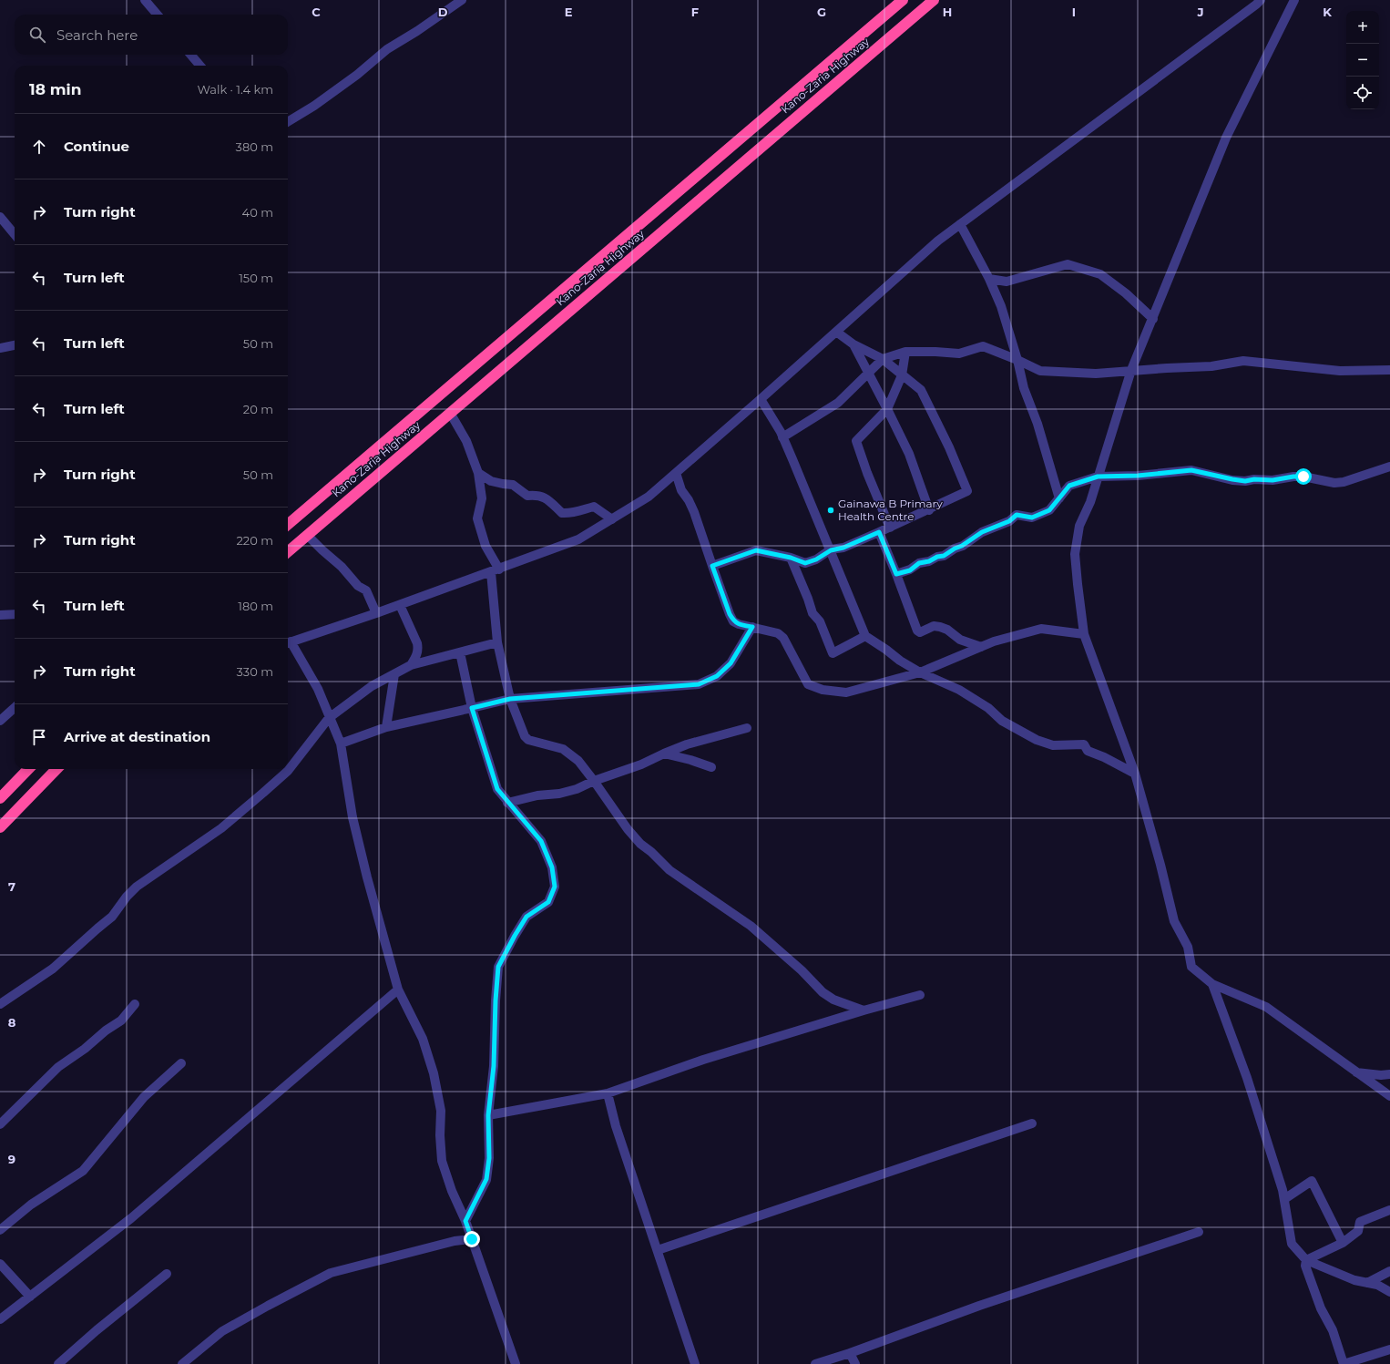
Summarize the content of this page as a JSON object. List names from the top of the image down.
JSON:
{
  "streets": {
    "highway": ["Kano-Zaria Highway"]
  },
  "places": ["Gainawa B Primary Health Centre"],
  "page": {
    "map_buttons": ["+", "−"],
    "search": "Search here",
    "heading": ["18 min", "Walk · 1.4 km"],
    "list": [
      ["Continue", "380 m"],
      ["Turn right", "40 m"],
      ["Turn left", "150 m"],
      ["Turn left", "50 m"],
      ["Turn left", "20 m"],
      ["Turn right", "50 m"],
      ["Turn right", "220 m"],
      ["Turn left", "180 m"],
      ["Turn right", "330 m"],
      "Arrive at destination"
    ]
  },
  "grid": {
    "columns": [
      "C",
      "D",
      "E",
      "F",
      "G",
      "H",
      "I",
      "J",
      "K"
    ],
    "rows": ["7", "8", "9"]
  }
}
